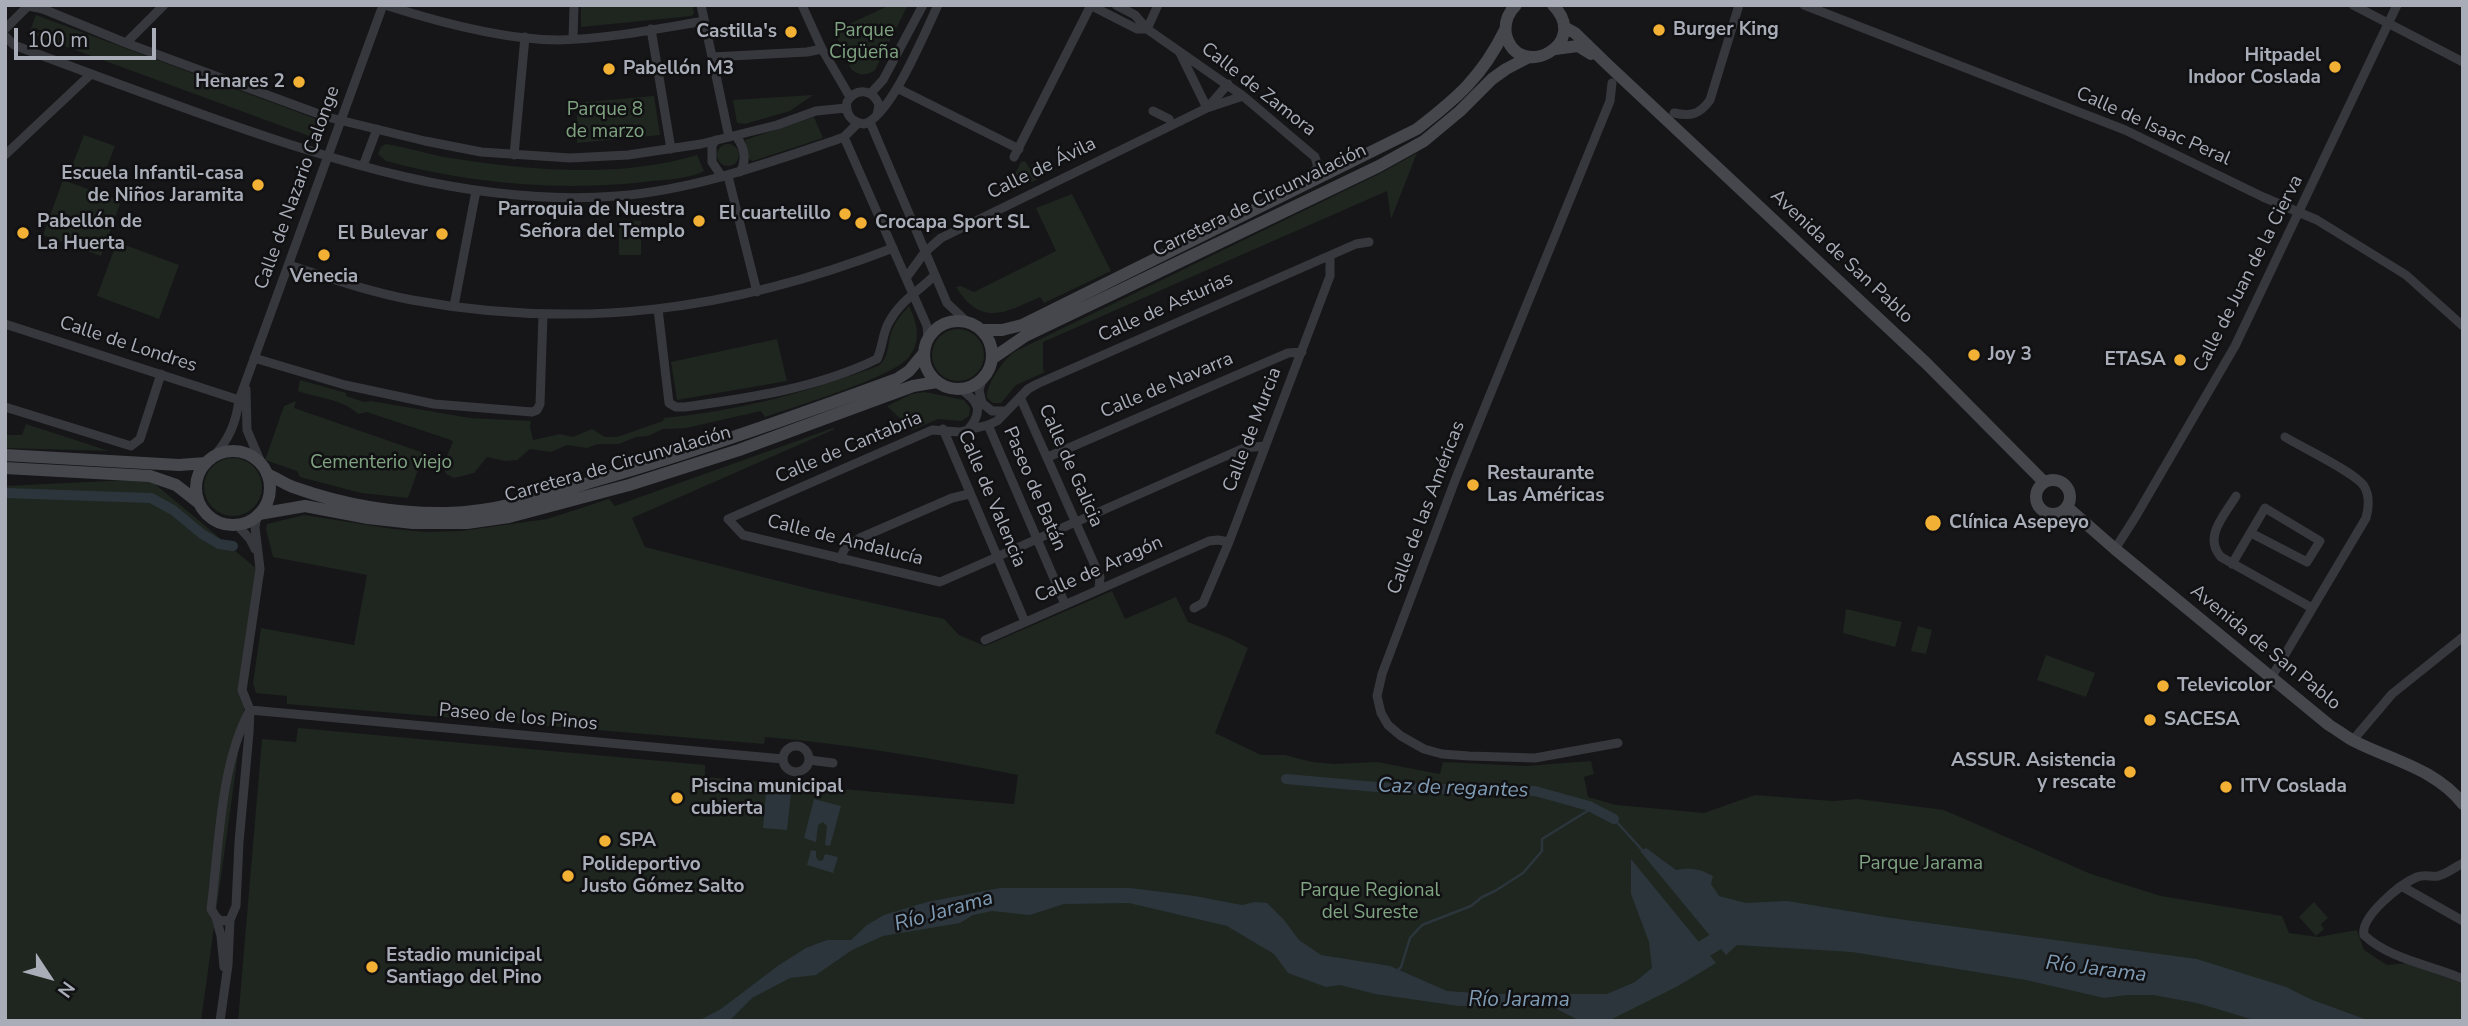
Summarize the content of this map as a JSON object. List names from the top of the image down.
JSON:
{
  "streets": {
    "main road": ["Carretera de Circunvalación", "Avenida de San Pablo"],
    "street": [
      "Calle de Zamora",
      "Calle de Isaac Peral",
      "Calle de Ávila",
      "Calle de Nazario Calonge",
      "Calle de Juan de la Cierva",
      "Calle de Asturias",
      "Calle de Londres",
      "Calle de Navarra",
      "Calle de Murcia",
      "Calle de Cantabria",
      "Calle de Galicia",
      "Paseo de Batán",
      "Calle de Valencia",
      "Calle de las Américas",
      "Calle de Andalucía",
      "Calle de Aragón",
      "Paseo de los Pinos"
    ]
  },
  "crossings": [
    ["Calle de Zamora", "Calle de Ávila"],
    ["Calle de Zamora", "Carretera de Circunvalación"],
    ["Calle de Isaac Peral", "Calle de Juan de la Cierva"],
    ["Calle de Nazario Calonge", "Carretera de Circunvalación"],
    ["Calle de Nazario Calonge", "Calle de Londres"],
    ["Carretera de Circunvalación", "Avenida de San Pablo"],
    ["Carretera de Circunvalación", "Paseo de Batán"],
    ["Avenida de San Pablo", "Calle de Juan de la Cierva"],
    ["Calle de Asturias", "Calle de Murcia"],
    ["Calle de Asturias", "Calle de Cantabria"],
    ["Calle de Asturias", "Calle de Galicia"],
    ["Calle de Asturias", "Paseo de Batán"],
    ["Calle de Navarra", "Calle de Murcia"],
    ["Calle de Navarra", "Calle de Galicia"],
    ["Calle de Murcia", "Calle de Andalucía"],
    ["Calle de Murcia", "Calle de Aragón"],
    ["Calle de Cantabria", "Paseo de Batán"],
    ["Calle de Cantabria", "Calle de Valencia"],
    ["Calle de Cantabria", "Calle de Andalucía"],
    ["Calle de Galicia", "Calle de Andalucía"],
    ["Calle de Galicia", "Calle de Aragón"],
    ["Paseo de Batán", "Calle de Andalucía"],
    ["Paseo de Batán", "Calle de Aragón"],
    ["Calle de Valencia", "Calle de Andalucía"],
    ["Calle de Valencia", "Calle de Aragón"]
  ],
  "water": ["Caz de regantes", "Río Jarama"],
  "parks": [
    "Parque Cigüeña",
    "Parque 8 de marzo",
    "Cementerio viejo",
    "Parque Jarama",
    "Parque Regional del Sureste"
  ],
  "places": [
    "Burger King",
    "Castilla's",
    "Hitpadel Indoor Coslada",
    "Pabellón M3",
    "Henares 2",
    "Escuela Infantil-casa de Niños Jaramita",
    "El cuartelillo",
    "Parroquia de Nuestra Señora del Templo",
    "Crocapa Sport SL",
    "Pabellón de La Huerta",
    "El Bulevar",
    "Venecia",
    "Joy 3",
    "ETASA",
    "Restaurante Las Américas",
    "Clínica Asepeyo",
    "Televicolor",
    "SACESA",
    "ASSUR. Asistencia y rescate",
    "ITV Coslada",
    "Piscina municipal cubierta",
    "SPA",
    "Polideportivo Justo Gómez Salto",
    "Estadio municipal Santiago del Pino"
  ],
  "scale_bar": "100 m",
  "north": "bottom right"
}
